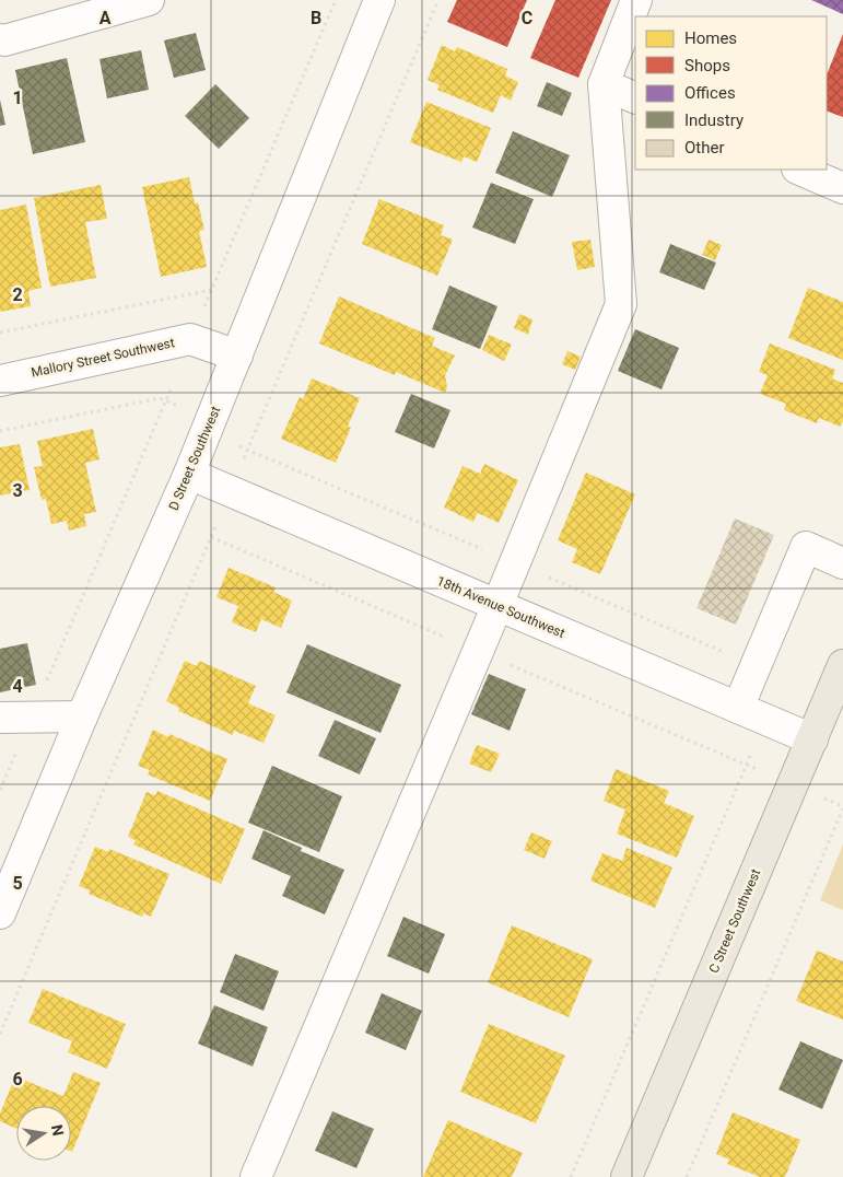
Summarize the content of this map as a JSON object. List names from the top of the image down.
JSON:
{
  "streets": {
    "main road": ["C Street Southwest"],
    "street": ["Mallory Street Southwest", "D Street Southwest", "18th Avenue Southwest"]
  },
  "crossings": [
    ["Mallory Street Southwest", "D Street Southwest"],
    ["D Street Southwest", "18th Avenue Southwest"],
    ["18th Avenue Southwest", "C Street Southwest"]
  ],
  "legend": [
    "Homes",
    "Shops",
    "Offices",
    "Industry",
    "Other"
  ],
  "north": "right",
  "grid": {
    "columns": ["A", "B", "C"],
    "rows": [
      "1",
      "2",
      "3",
      "4",
      "5",
      "6"
    ]
  }
}
